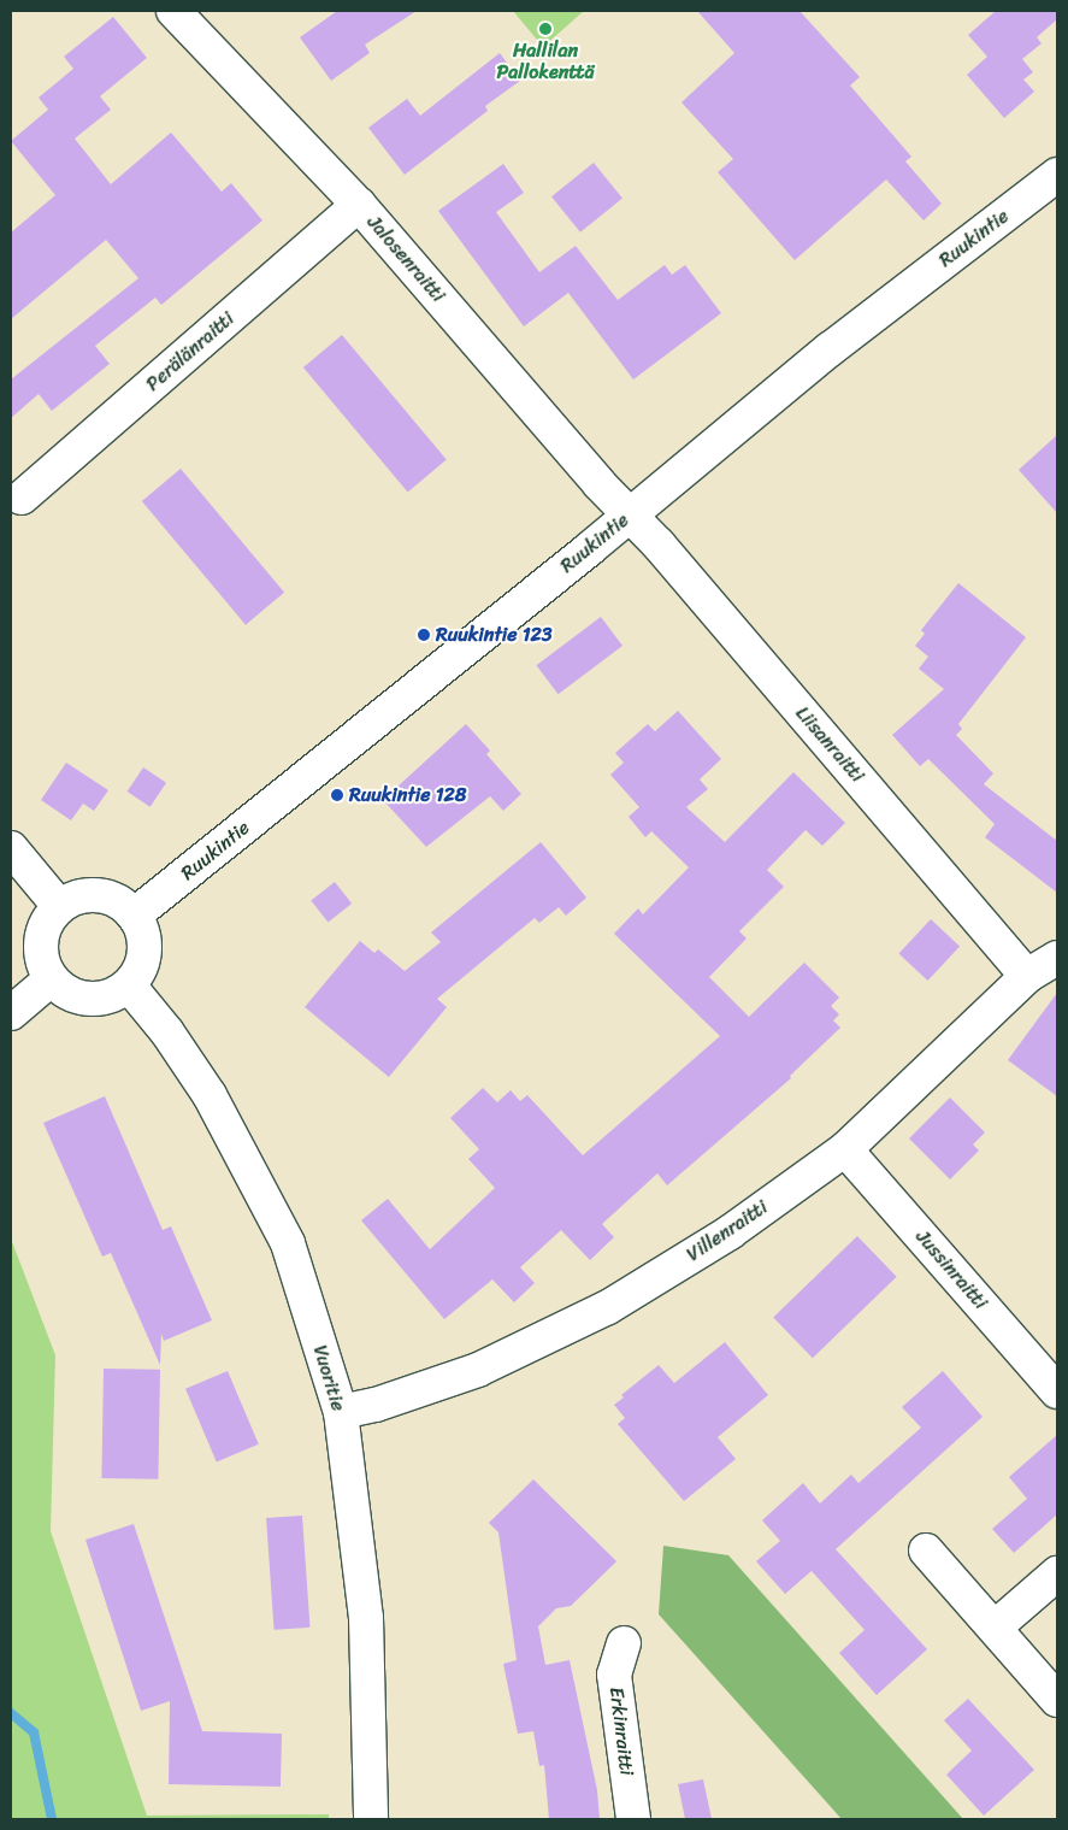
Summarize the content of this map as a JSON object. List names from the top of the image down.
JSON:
{
  "streets": {
    "street": [
      "Ruukintie",
      "Jalosenraitti",
      "Perälänraitti",
      "Liisanraitti",
      "Villenraitti",
      "Jussinraitti",
      "Vuoritie",
      "Erkinraitti"
    ]
  },
  "crossings": [
    ["Ruukintie", "Jalosenraitti"],
    ["Ruukintie", "Liisanraitti"],
    ["Ruukintie", "Vuoritie"],
    ["Jalosenraitti", "Perälänraitti"],
    ["Jalosenraitti", "Liisanraitti"],
    ["Liisanraitti", "Villenraitti"],
    ["Villenraitti", "Jussinraitti"],
    ["Villenraitti", "Vuoritie"]
  ],
  "places": ["Hallilan Pallokenttä", "Ruukintie 123", "Ruukintie 128"]
}
